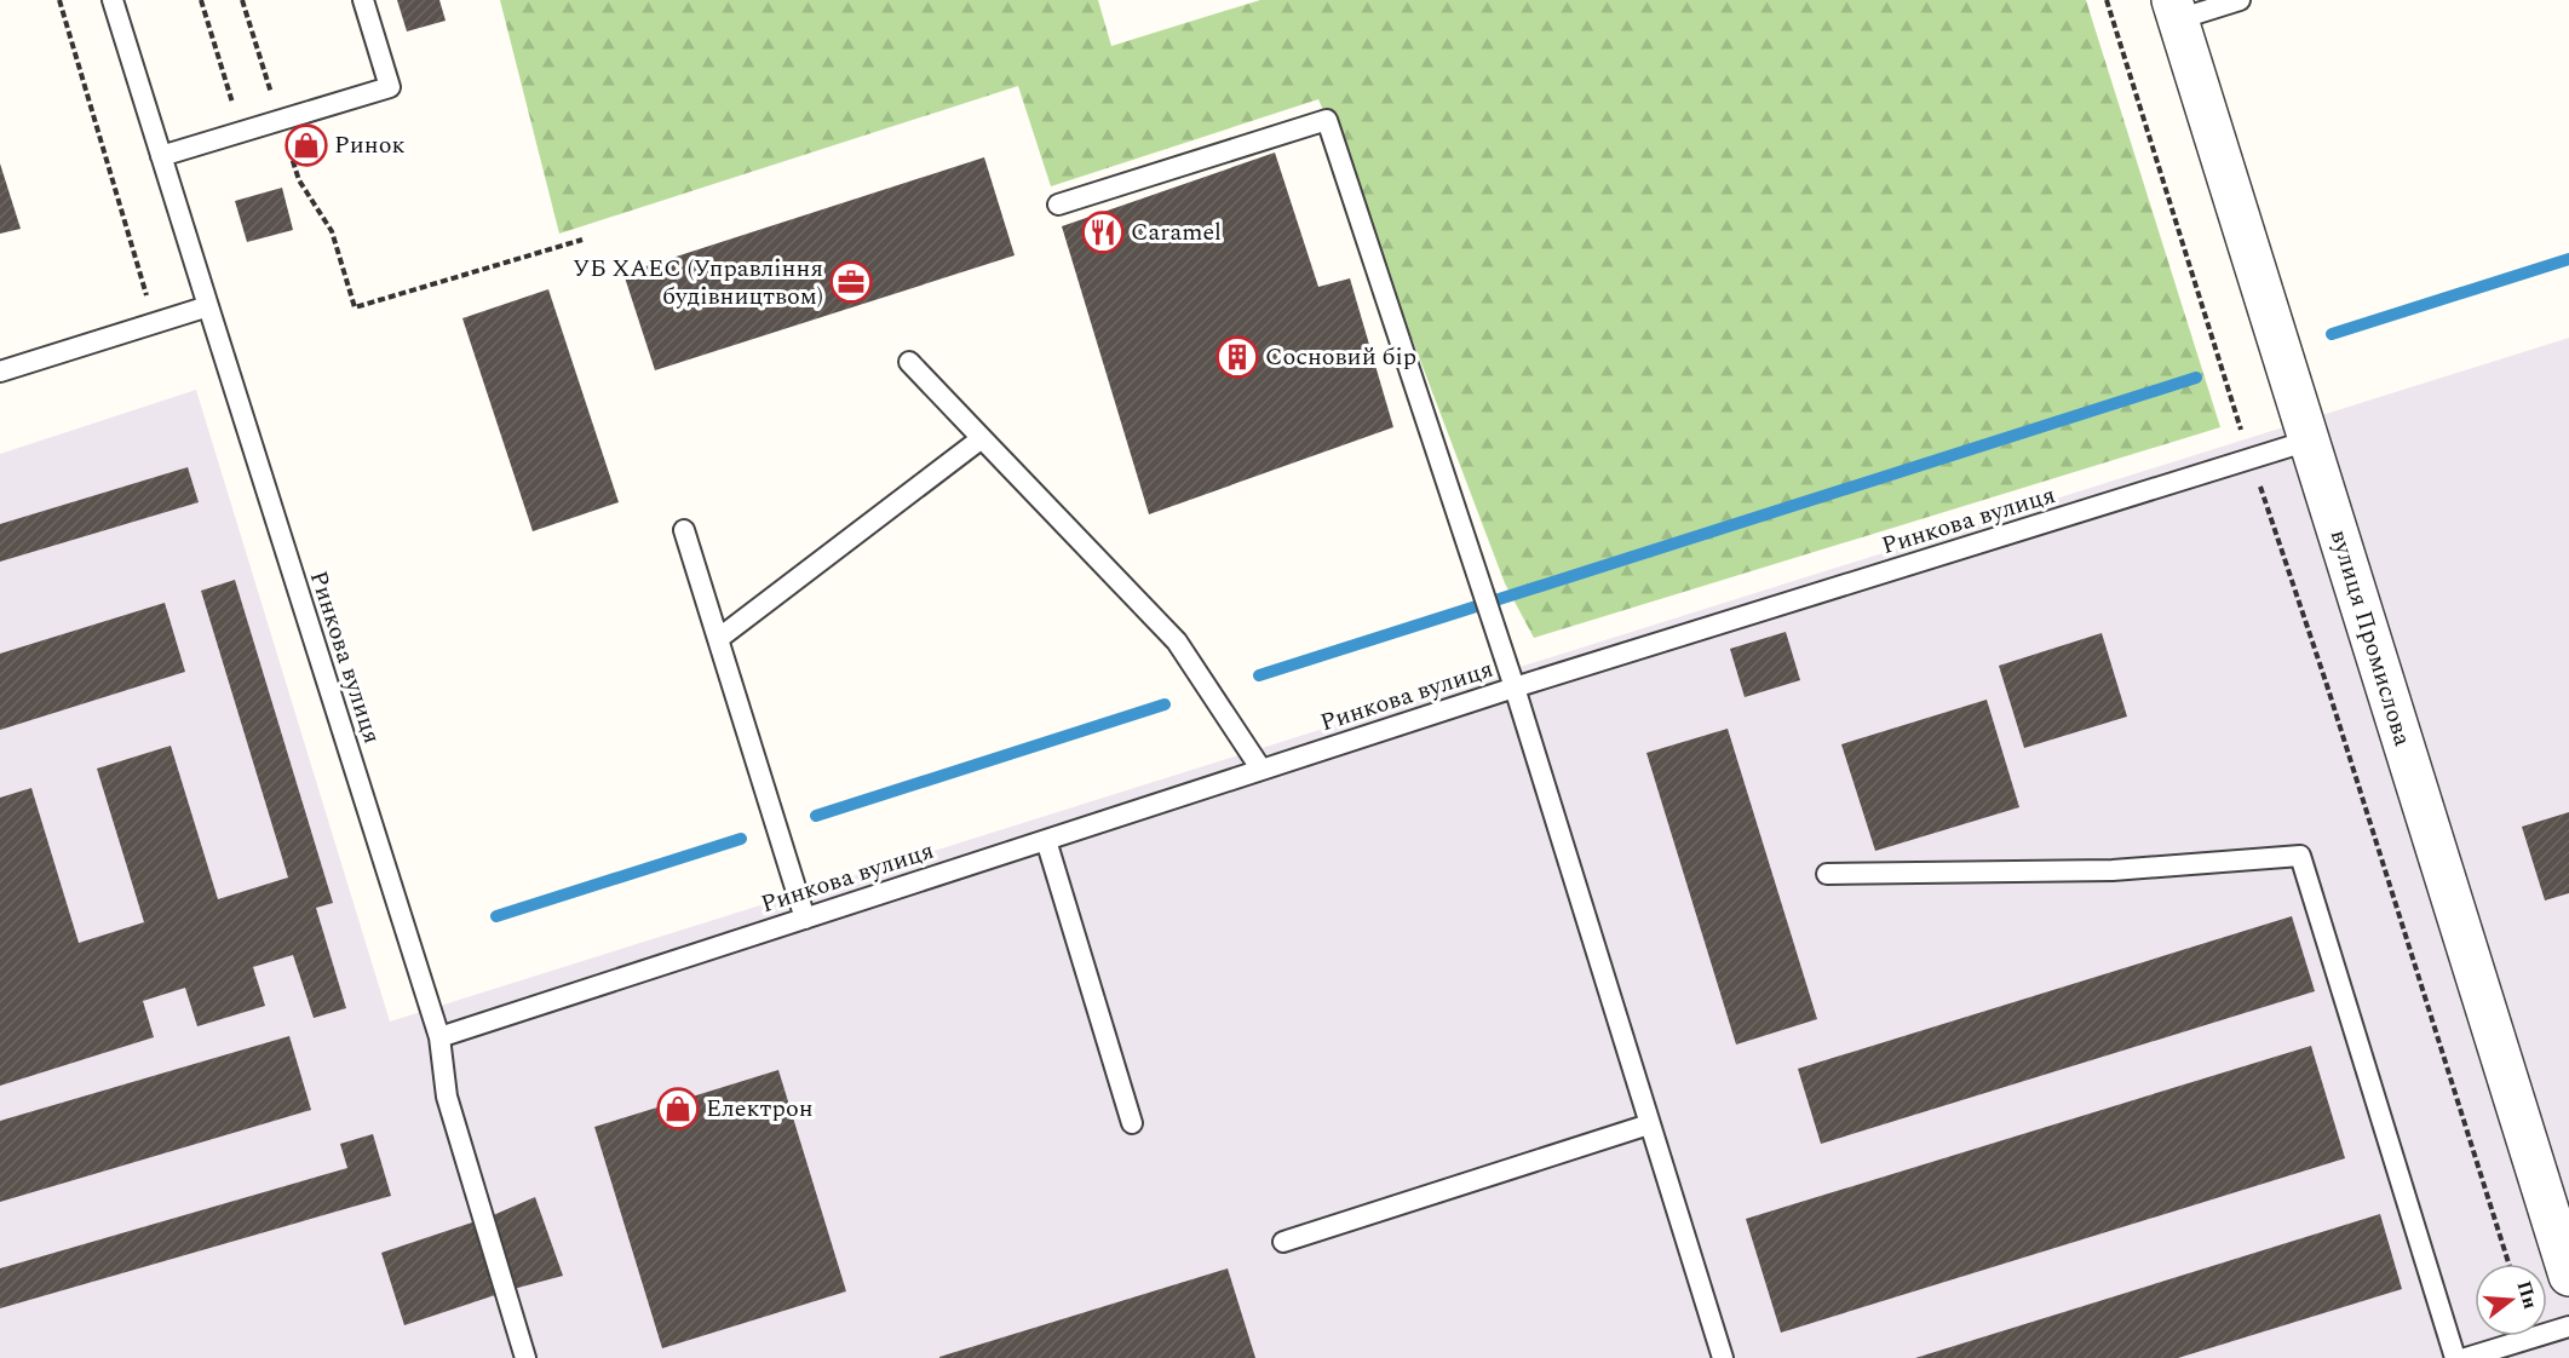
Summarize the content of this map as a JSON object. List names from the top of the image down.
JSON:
{
  "streets": {
    "street": ["вулиця Промислова"],
    "lane": ["Ринкова вулиця"]
  },
  "crossings": [
    ["Ринкова вулиця", "вулиця Промислова"]
  ],
  "places": {
    "shop": ["Ринок", "Електрон"],
    "restaurant": ["Caramel"],
    "office": ["УБ ХАЕС (Управління будівництвом)"],
    "building": ["Сосновий бір"]
  },
  "north": "right"
}
